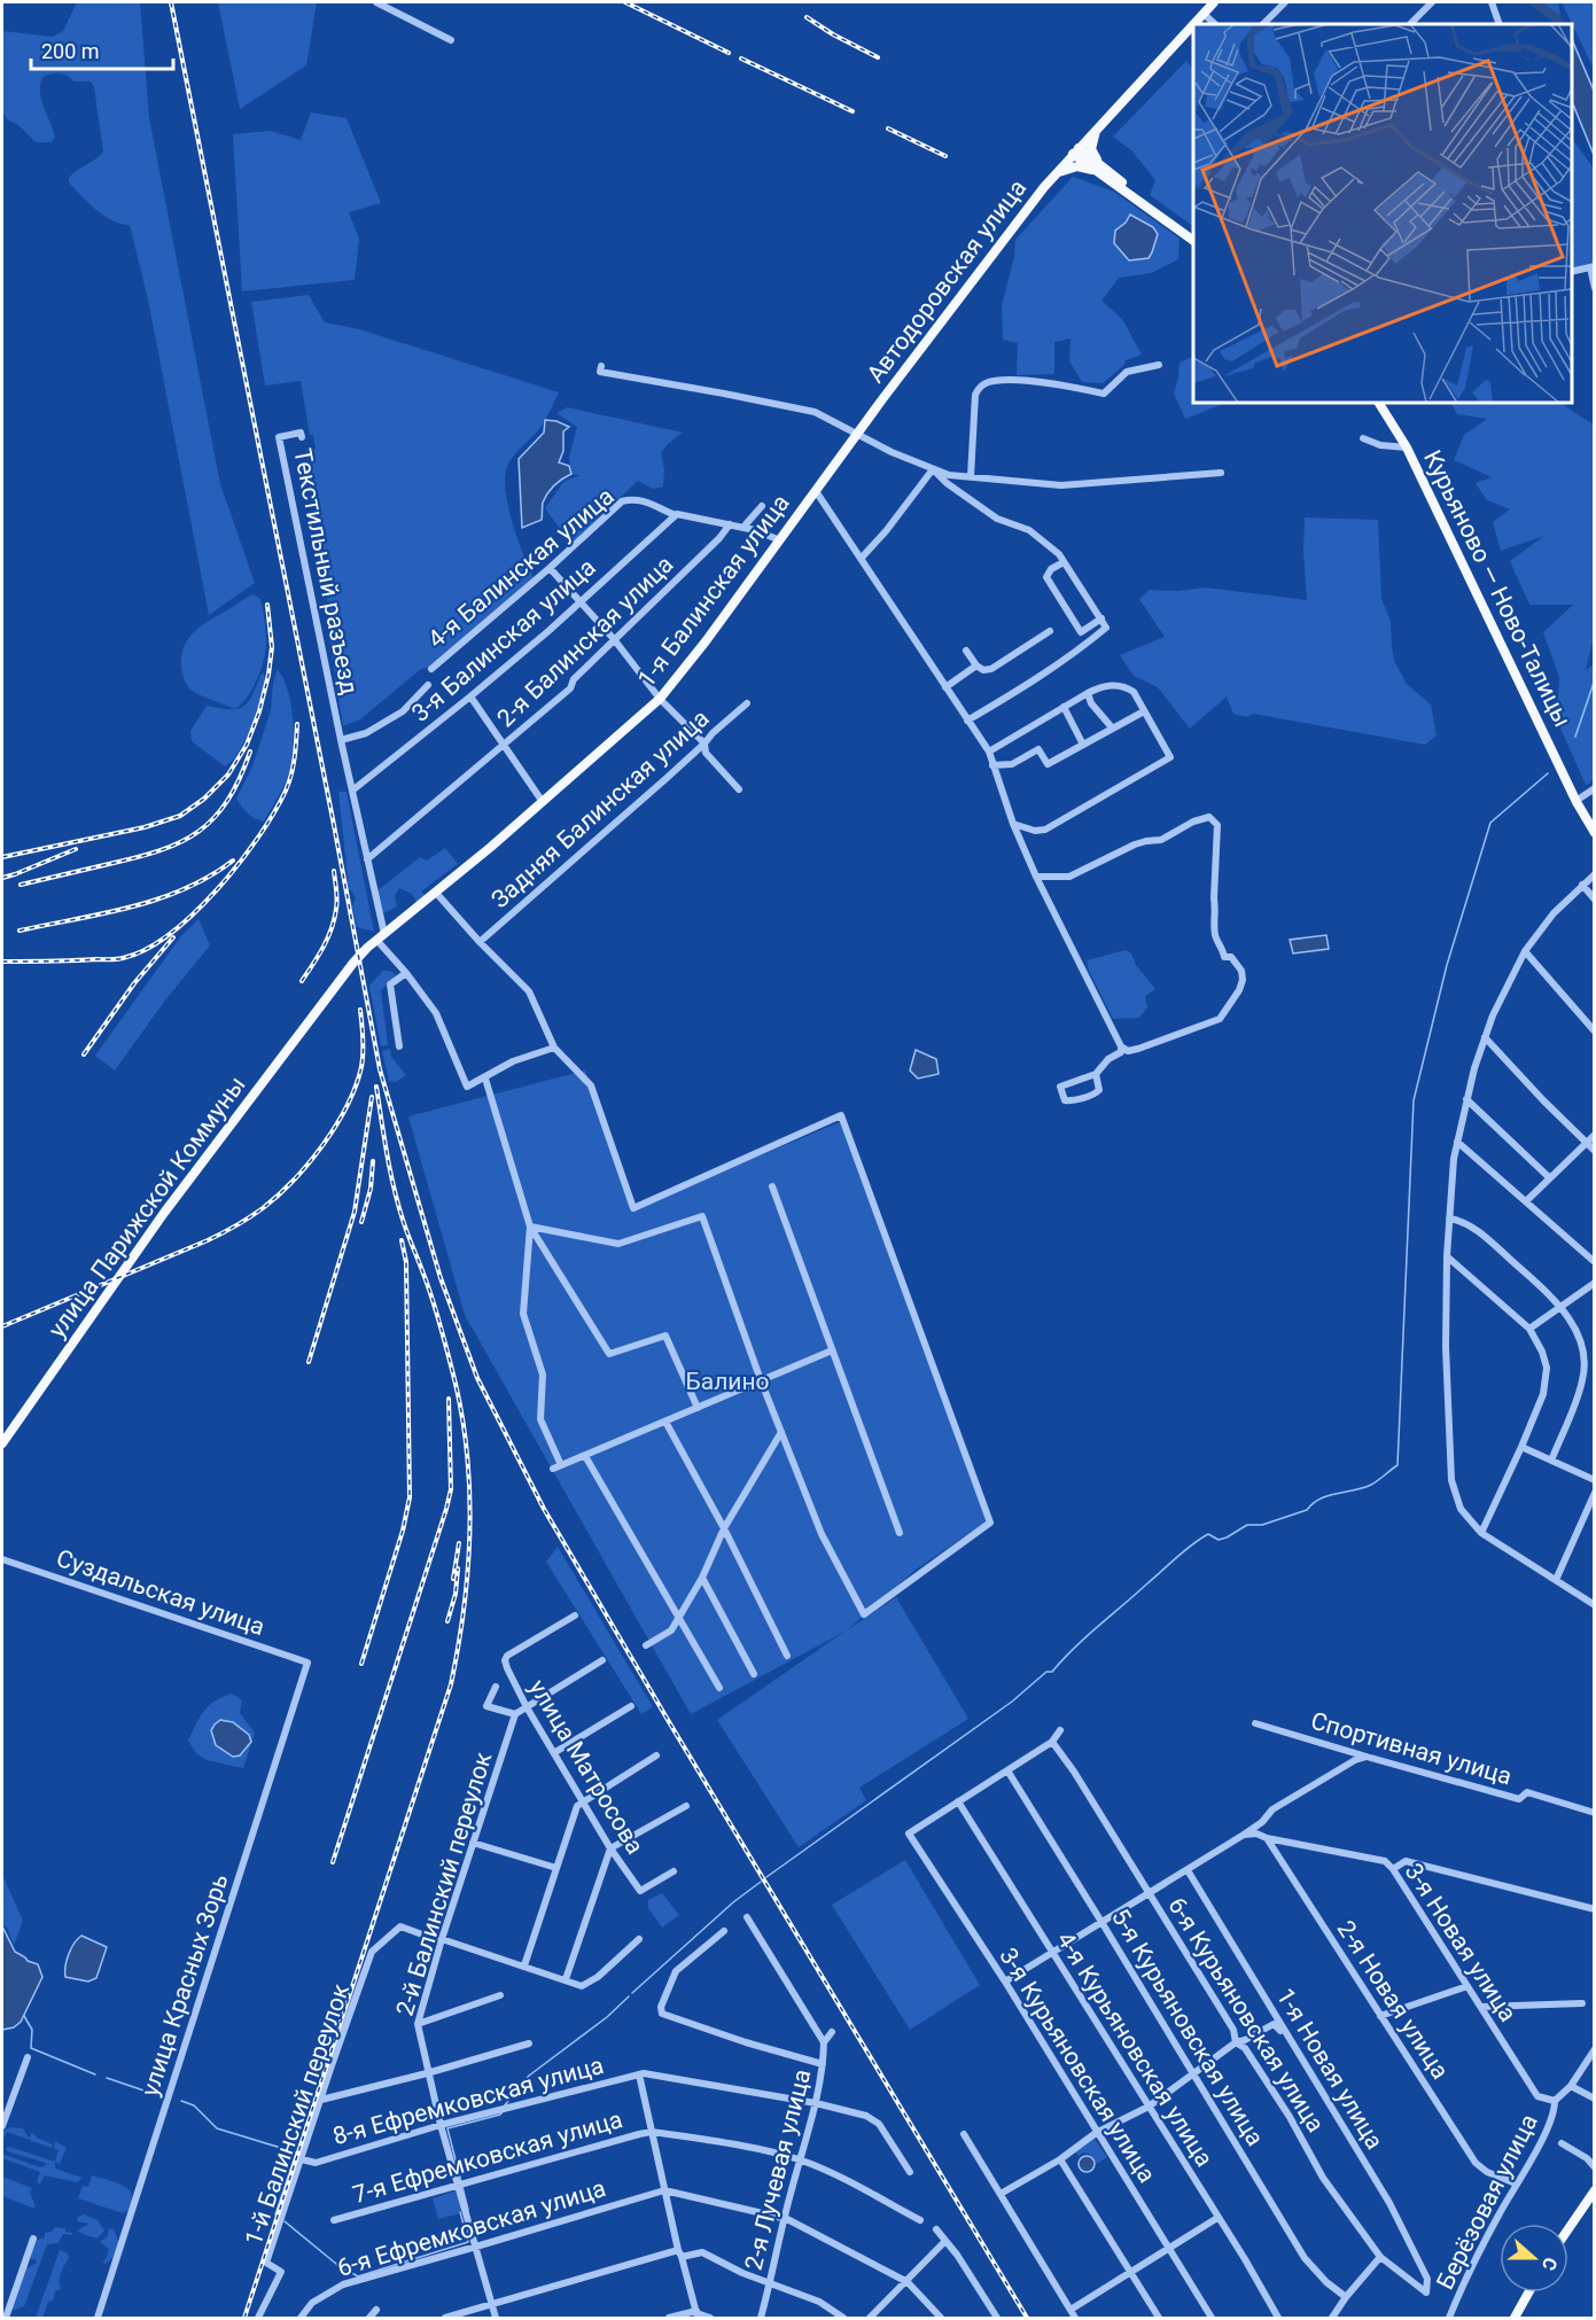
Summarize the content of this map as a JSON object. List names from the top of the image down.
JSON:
{
  "streets": {
    "main road": [
      "Автодоровская улица",
      "Курьяново — Ново-Талицы",
      "1-я Балинская улица",
      "улица Парижской Коммуны"
    ],
    "street": [
      "4-я Балинская улица",
      "Текстильный разъезд",
      "3-я Балинская улица",
      "2-я Балинская улица",
      "Задняя Балинская улица",
      "Суздальская улица",
      "Спортивная улица",
      "улица Матросова",
      "2-й Балинский переулок",
      "3-я Новая улица",
      "улица Красных Зорь",
      "2-я Новая улица",
      "6-я Курьяновская улица",
      "5-я Курьяновская улица",
      "4-я Курьяновская улица",
      "3-я Курьяновская улица",
      "1-я Новая улица",
      "8-я Ефремковская улица",
      "1-й Балинский переулок",
      "7-я Ефремковская улица",
      "2-я Лучевая улица",
      "Берёзовая улица",
      "6-я Ефремковская улица"
    ]
  },
  "crossings": [
    ["Автодоровская улица", "1-я Балинская улица"],
    ["4-я Балинская улица", "3-я Балинская улица"],
    ["1-я Балинская улица", "улица Парижской Коммуны"],
    ["Суздальская улица", "улица Красных Зорь"],
    ["2-й Балинский переулок", "8-я Ефремковская улица"],
    ["2-й Балинский переулок", "1-й Балинский переулок"],
    ["2-й Балинский переулок", "7-я Ефремковская улица"],
    ["2-й Балинский переулок", "6-я Ефремковская улица"],
    ["3-я Новая улица", "2-я Новая улица"],
    ["3-я Новая улица", "Берёзовая улица"],
    ["2-я Новая улица", "Берёзовая улица"],
    ["6-я Курьяновская улица", "1-я Новая улица"],
    ["4-я Курьяновская улица", "3-я Курьяновская улица"],
    ["8-я Ефремковская улица", "1-й Балинский переулок"]
  ],
  "parks": ["Балино"],
  "scale_bar": "200 m",
  "north": "right"
}
